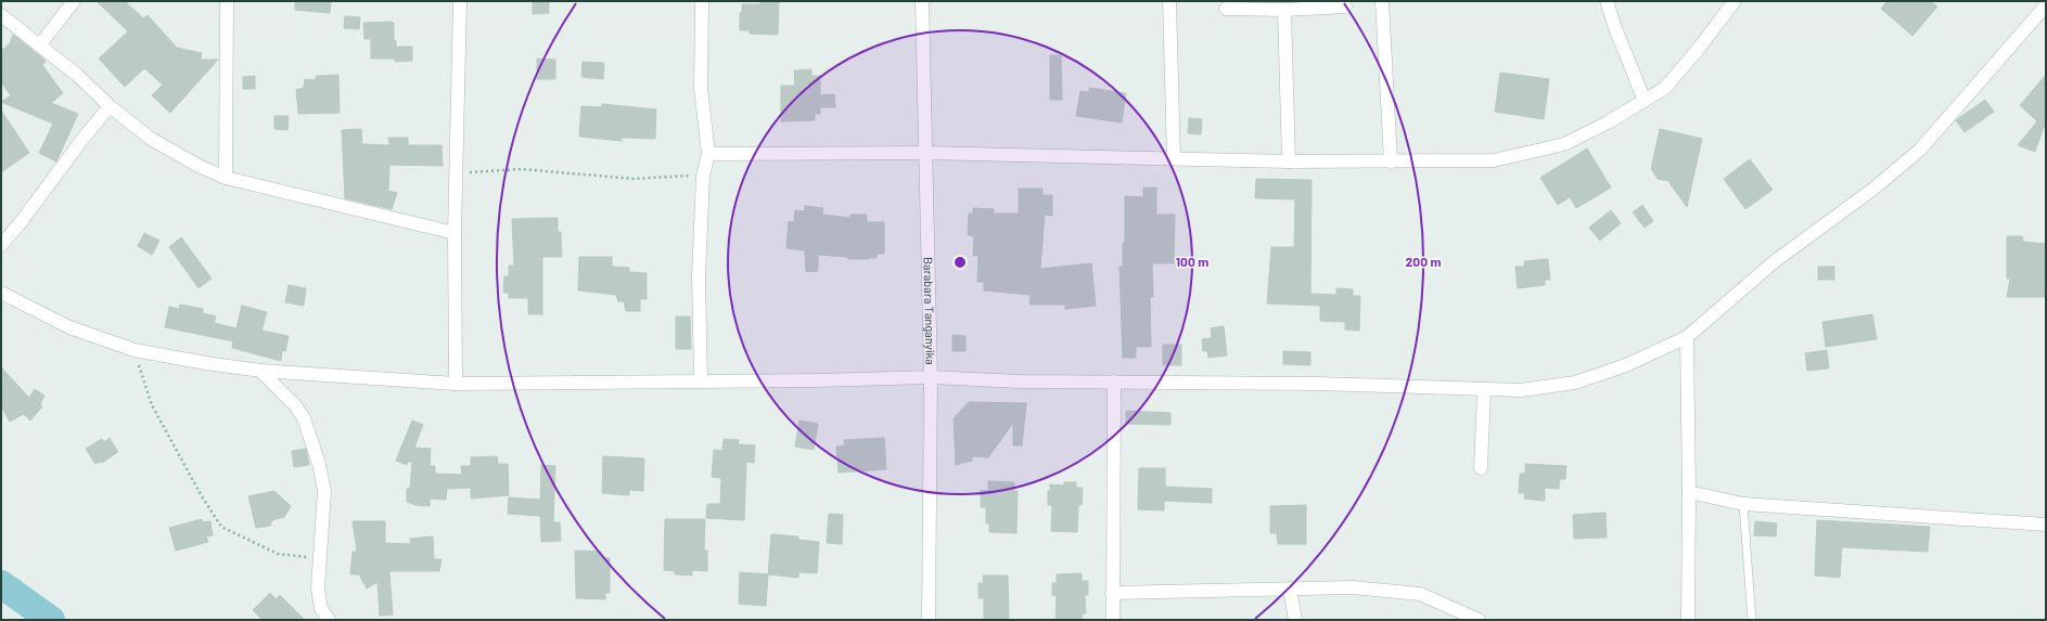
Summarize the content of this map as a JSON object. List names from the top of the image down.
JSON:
{
  "streets": {
    "street": ["Barabara Tanganyika"]
  },
  "rings": ["100 m", "200 m"]
}
